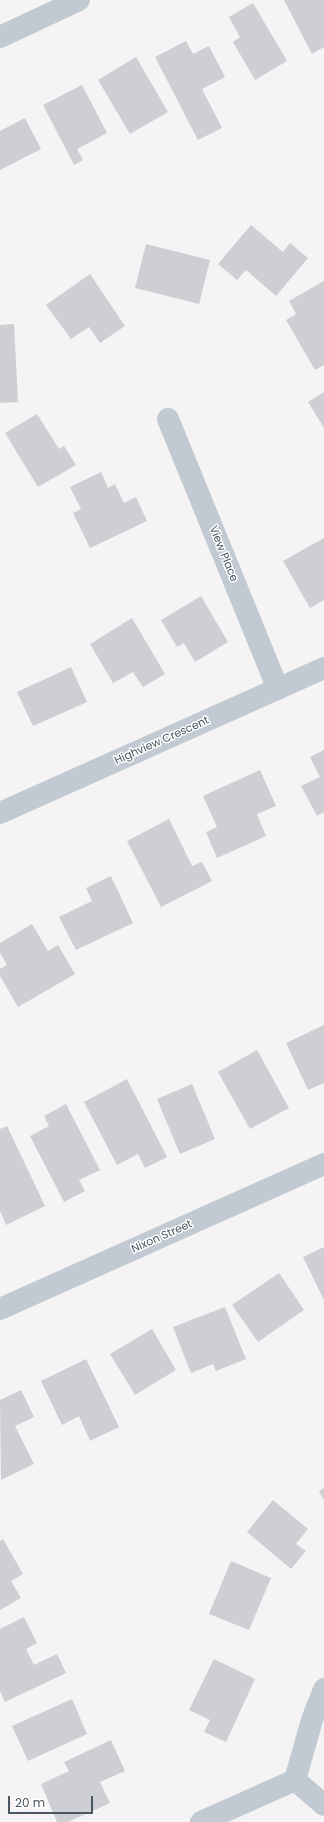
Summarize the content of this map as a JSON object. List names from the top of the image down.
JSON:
{
  "streets": {
    "street": ["View Place", "Highview Crescent", "Nixon Street"]
  },
  "crossings": [
    ["View Place", "Highview Crescent"]
  ],
  "scale_bar": "20 m"
}
